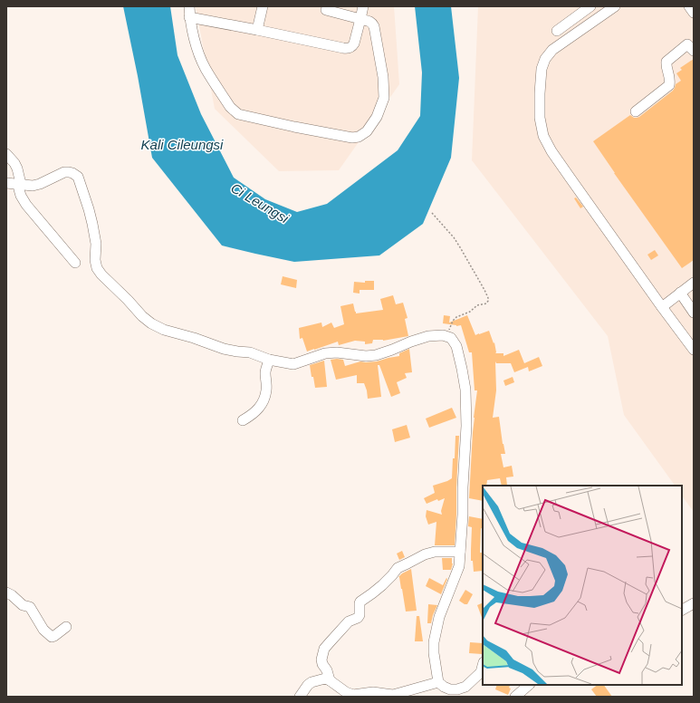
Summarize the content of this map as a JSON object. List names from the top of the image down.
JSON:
{
  "water": ["Kali Cileungsi", "Ci Leungsi"]
}
